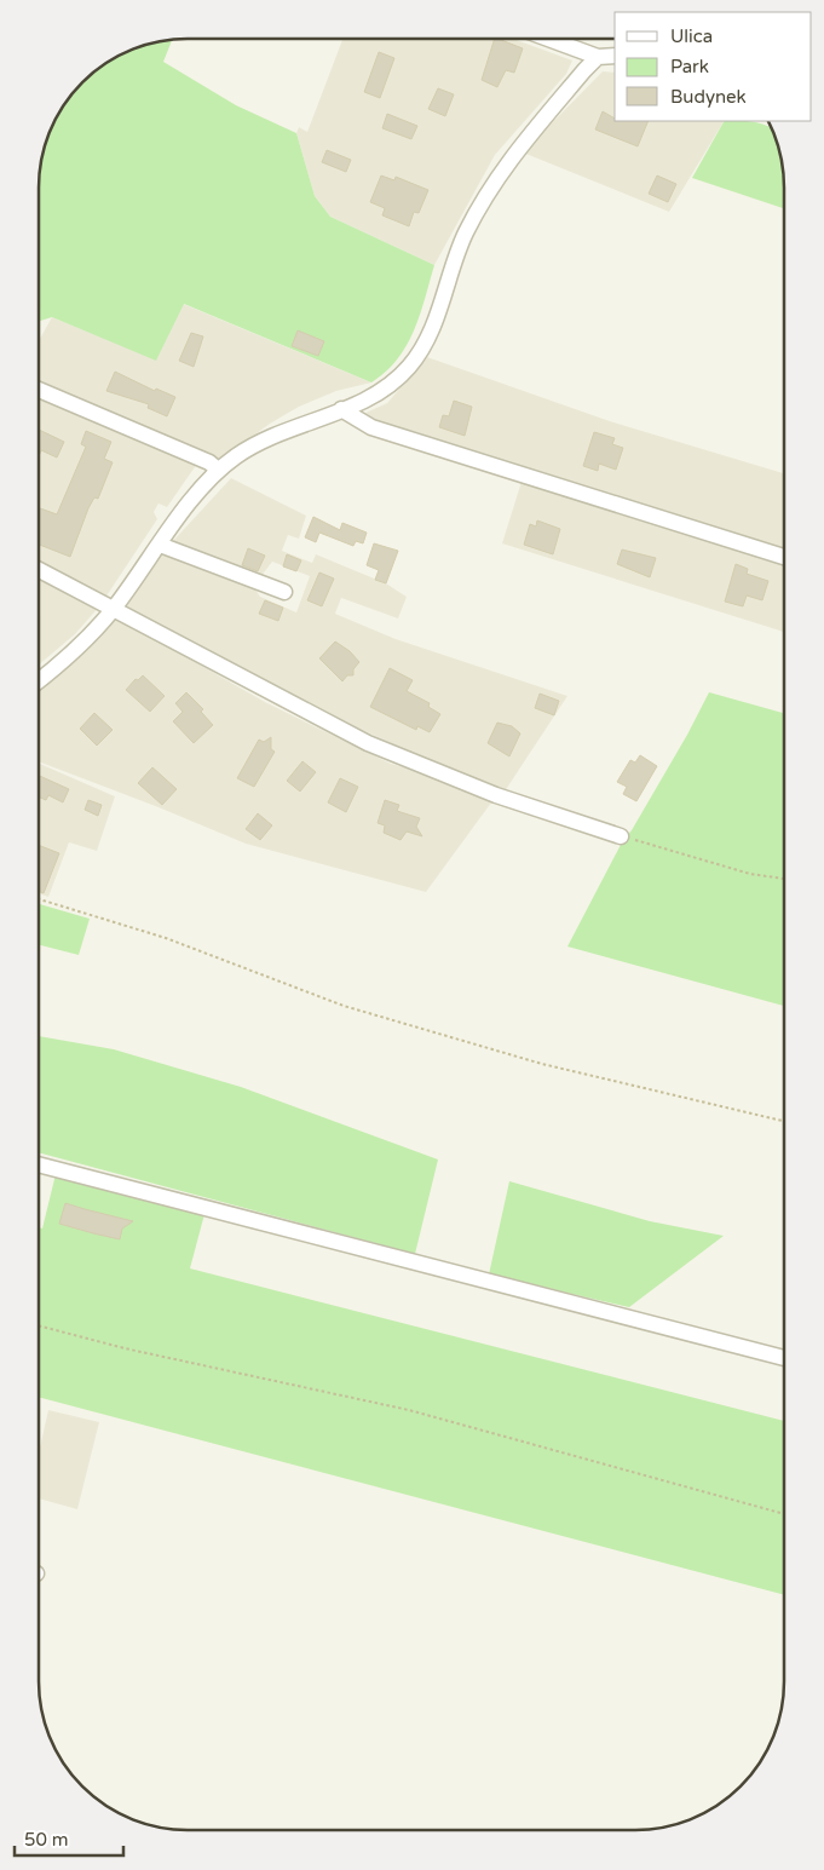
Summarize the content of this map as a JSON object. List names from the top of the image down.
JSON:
{
  "legend": ["Ulica", "Park", "Budynek"],
  "scale_bar": "50 m"
}
